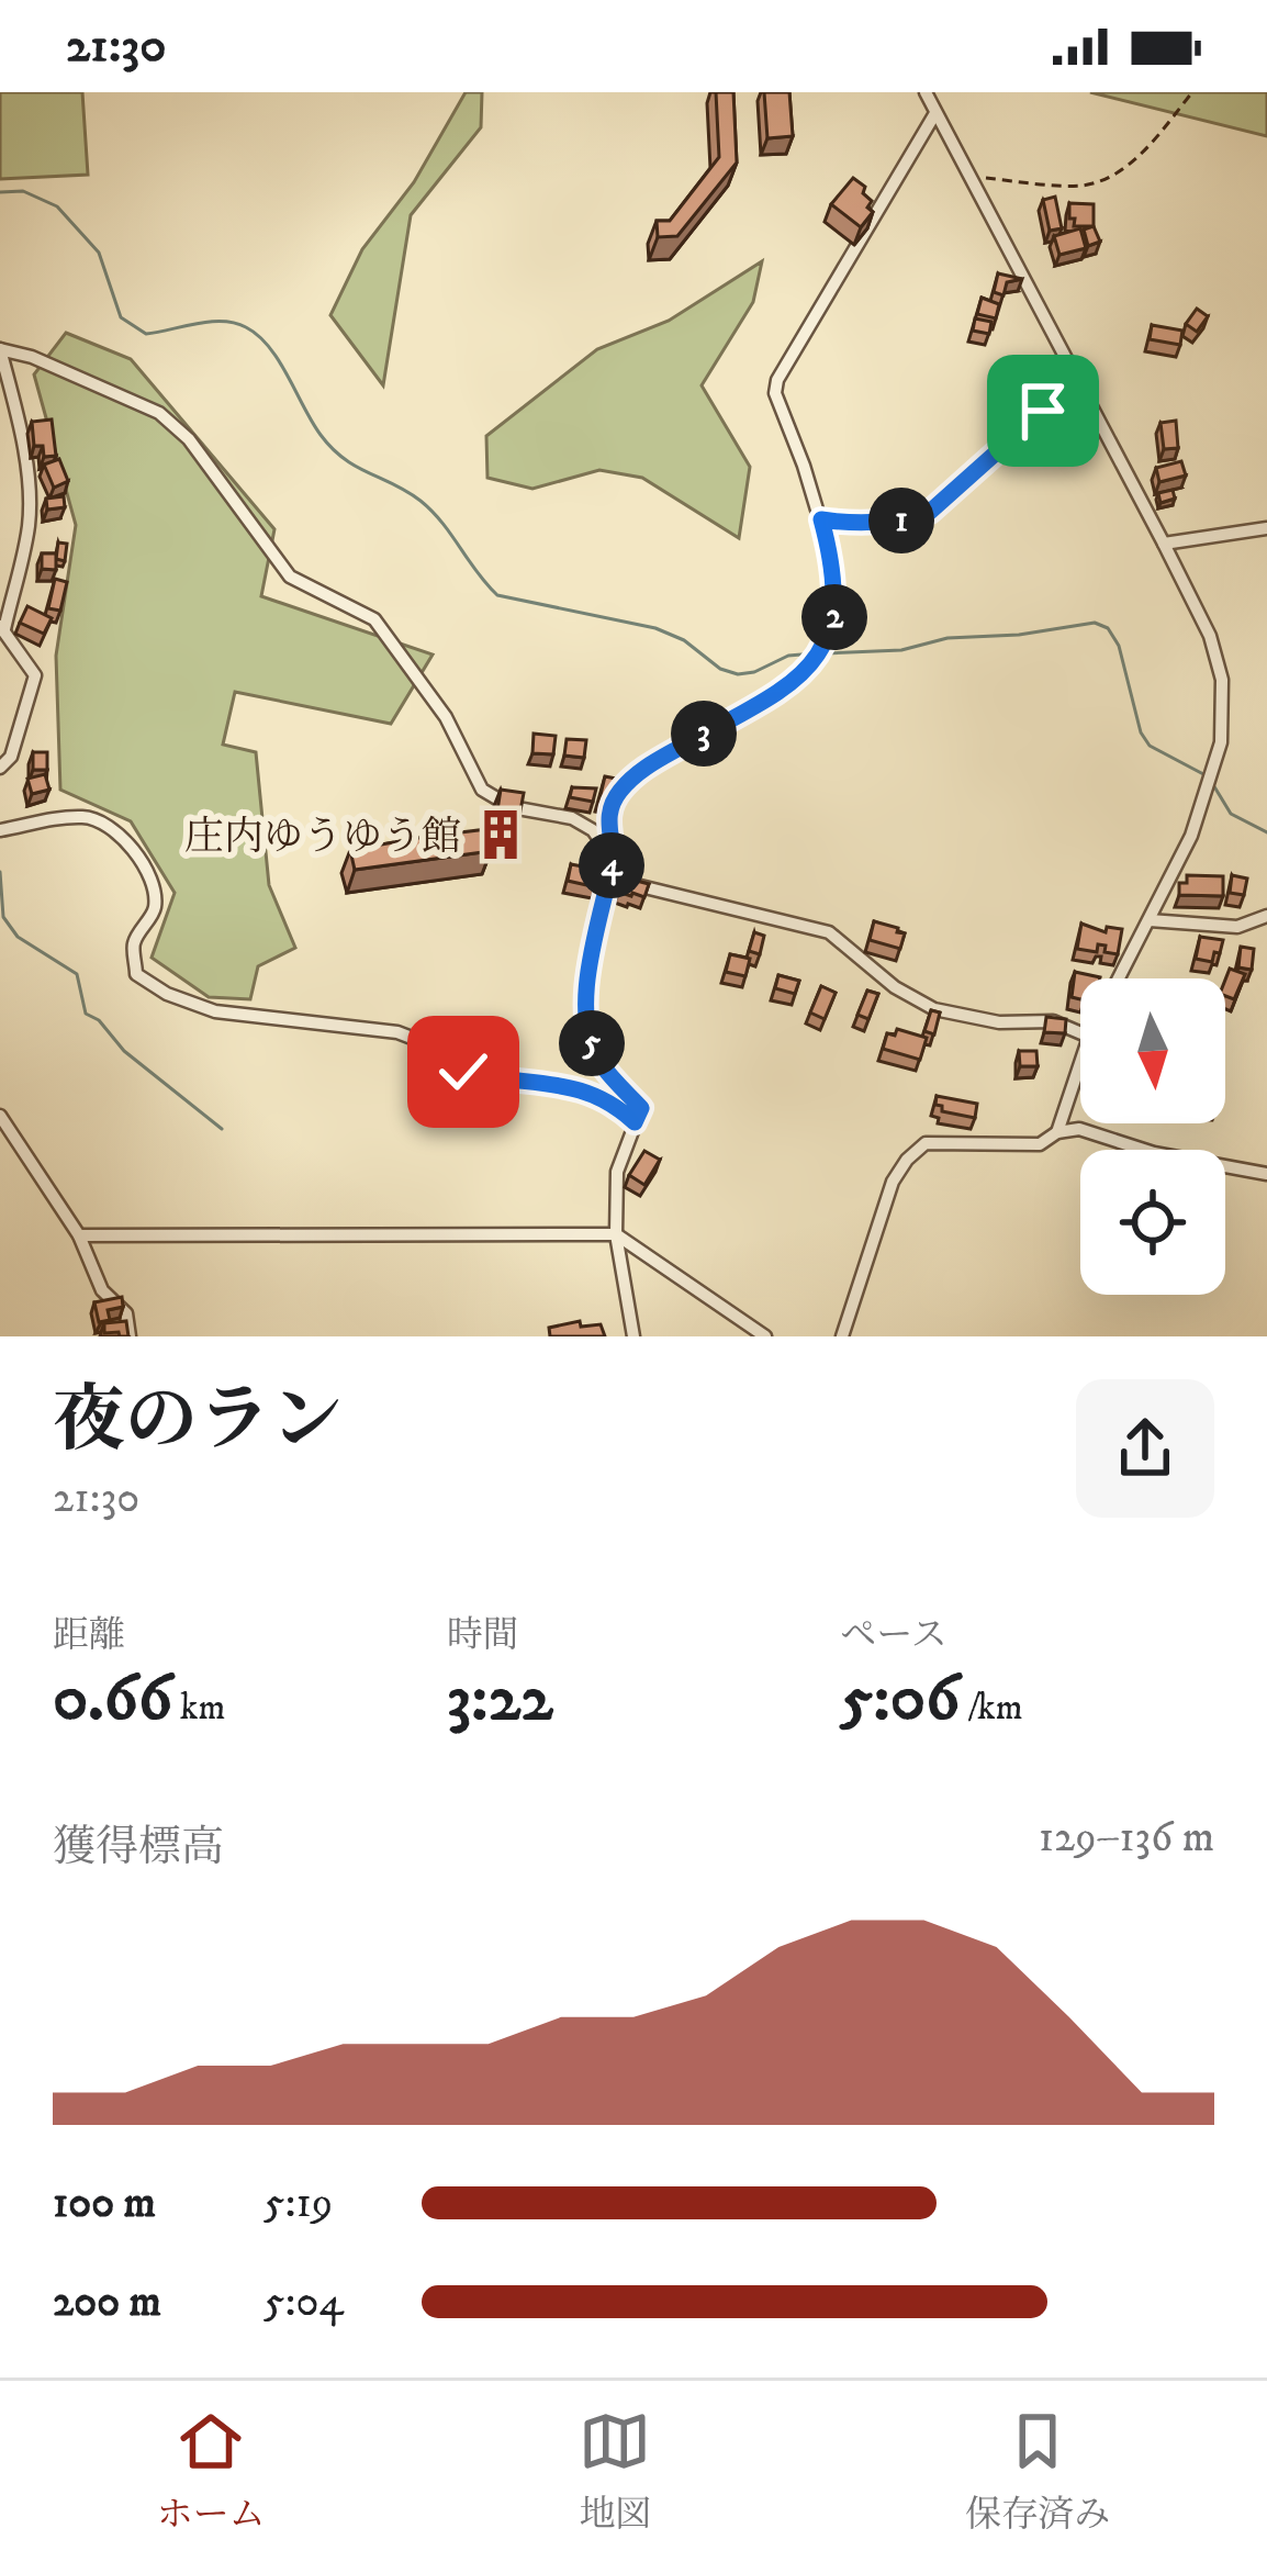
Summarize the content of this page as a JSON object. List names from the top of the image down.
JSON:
{
  "places": {
    "building": ["庄内ゆうゆう館"]
  },
  "north": "bottom",
  "page": {
    "status": "21:30",
    "pins": [
      "1",
      "2",
      "3",
      "4",
      "5"
    ],
    "heading": ["夜のラン", "21:30"],
    "stats": [
      ["距離", "0.66 km"],
      ["時間", "3:22"],
      ["ペース", "5:06 /km"]
    ],
    "chart": ["獲得標高", "129–136 m"],
    "list": [
      {
        "name": "100 m",
        "note": "5:19"
      },
      {
        "name": "200 m",
        "note": "5:04"
      }
    ],
    "tabs": ["ホーム", "地図", "保存済み"]
  }
}
